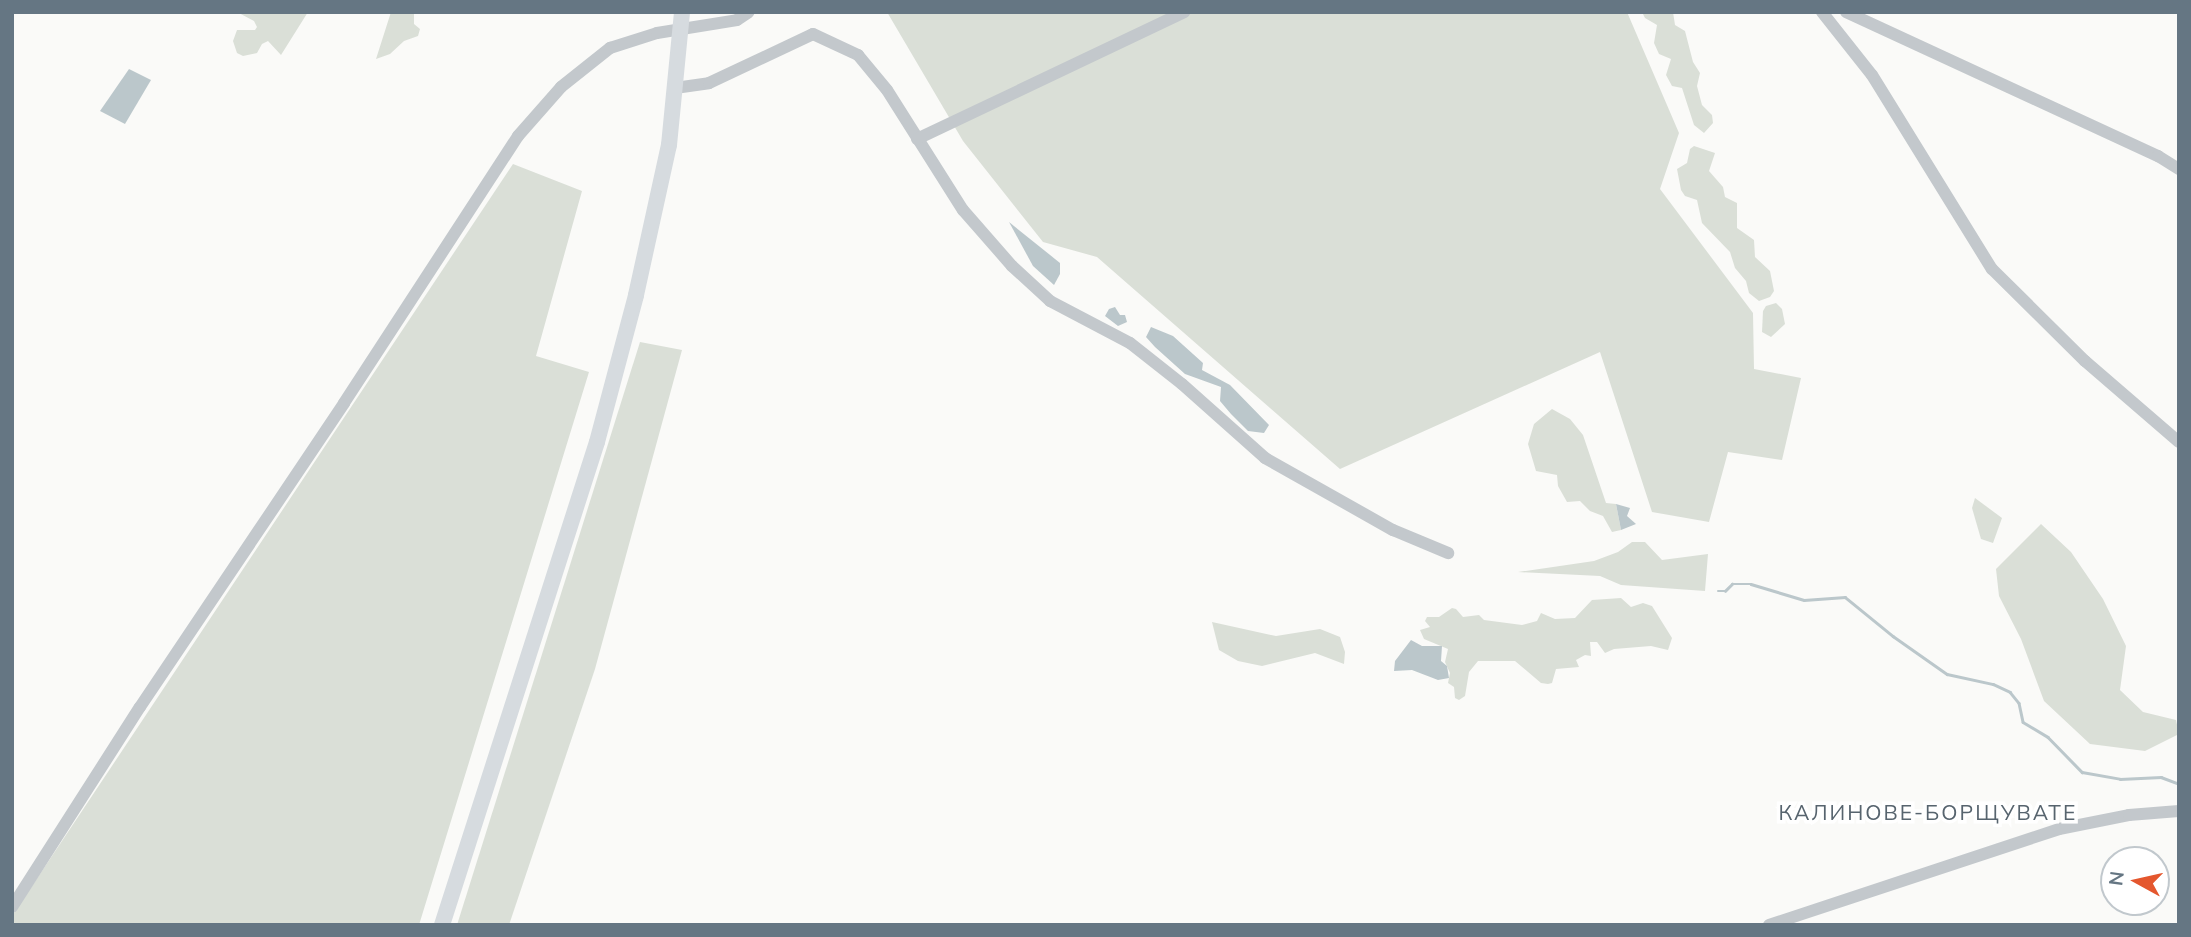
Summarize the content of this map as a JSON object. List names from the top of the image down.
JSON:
{
  "districts": ["КАЛИНОВЕ-БОРЩУВАТЕ"],
  "north": "left"
}
